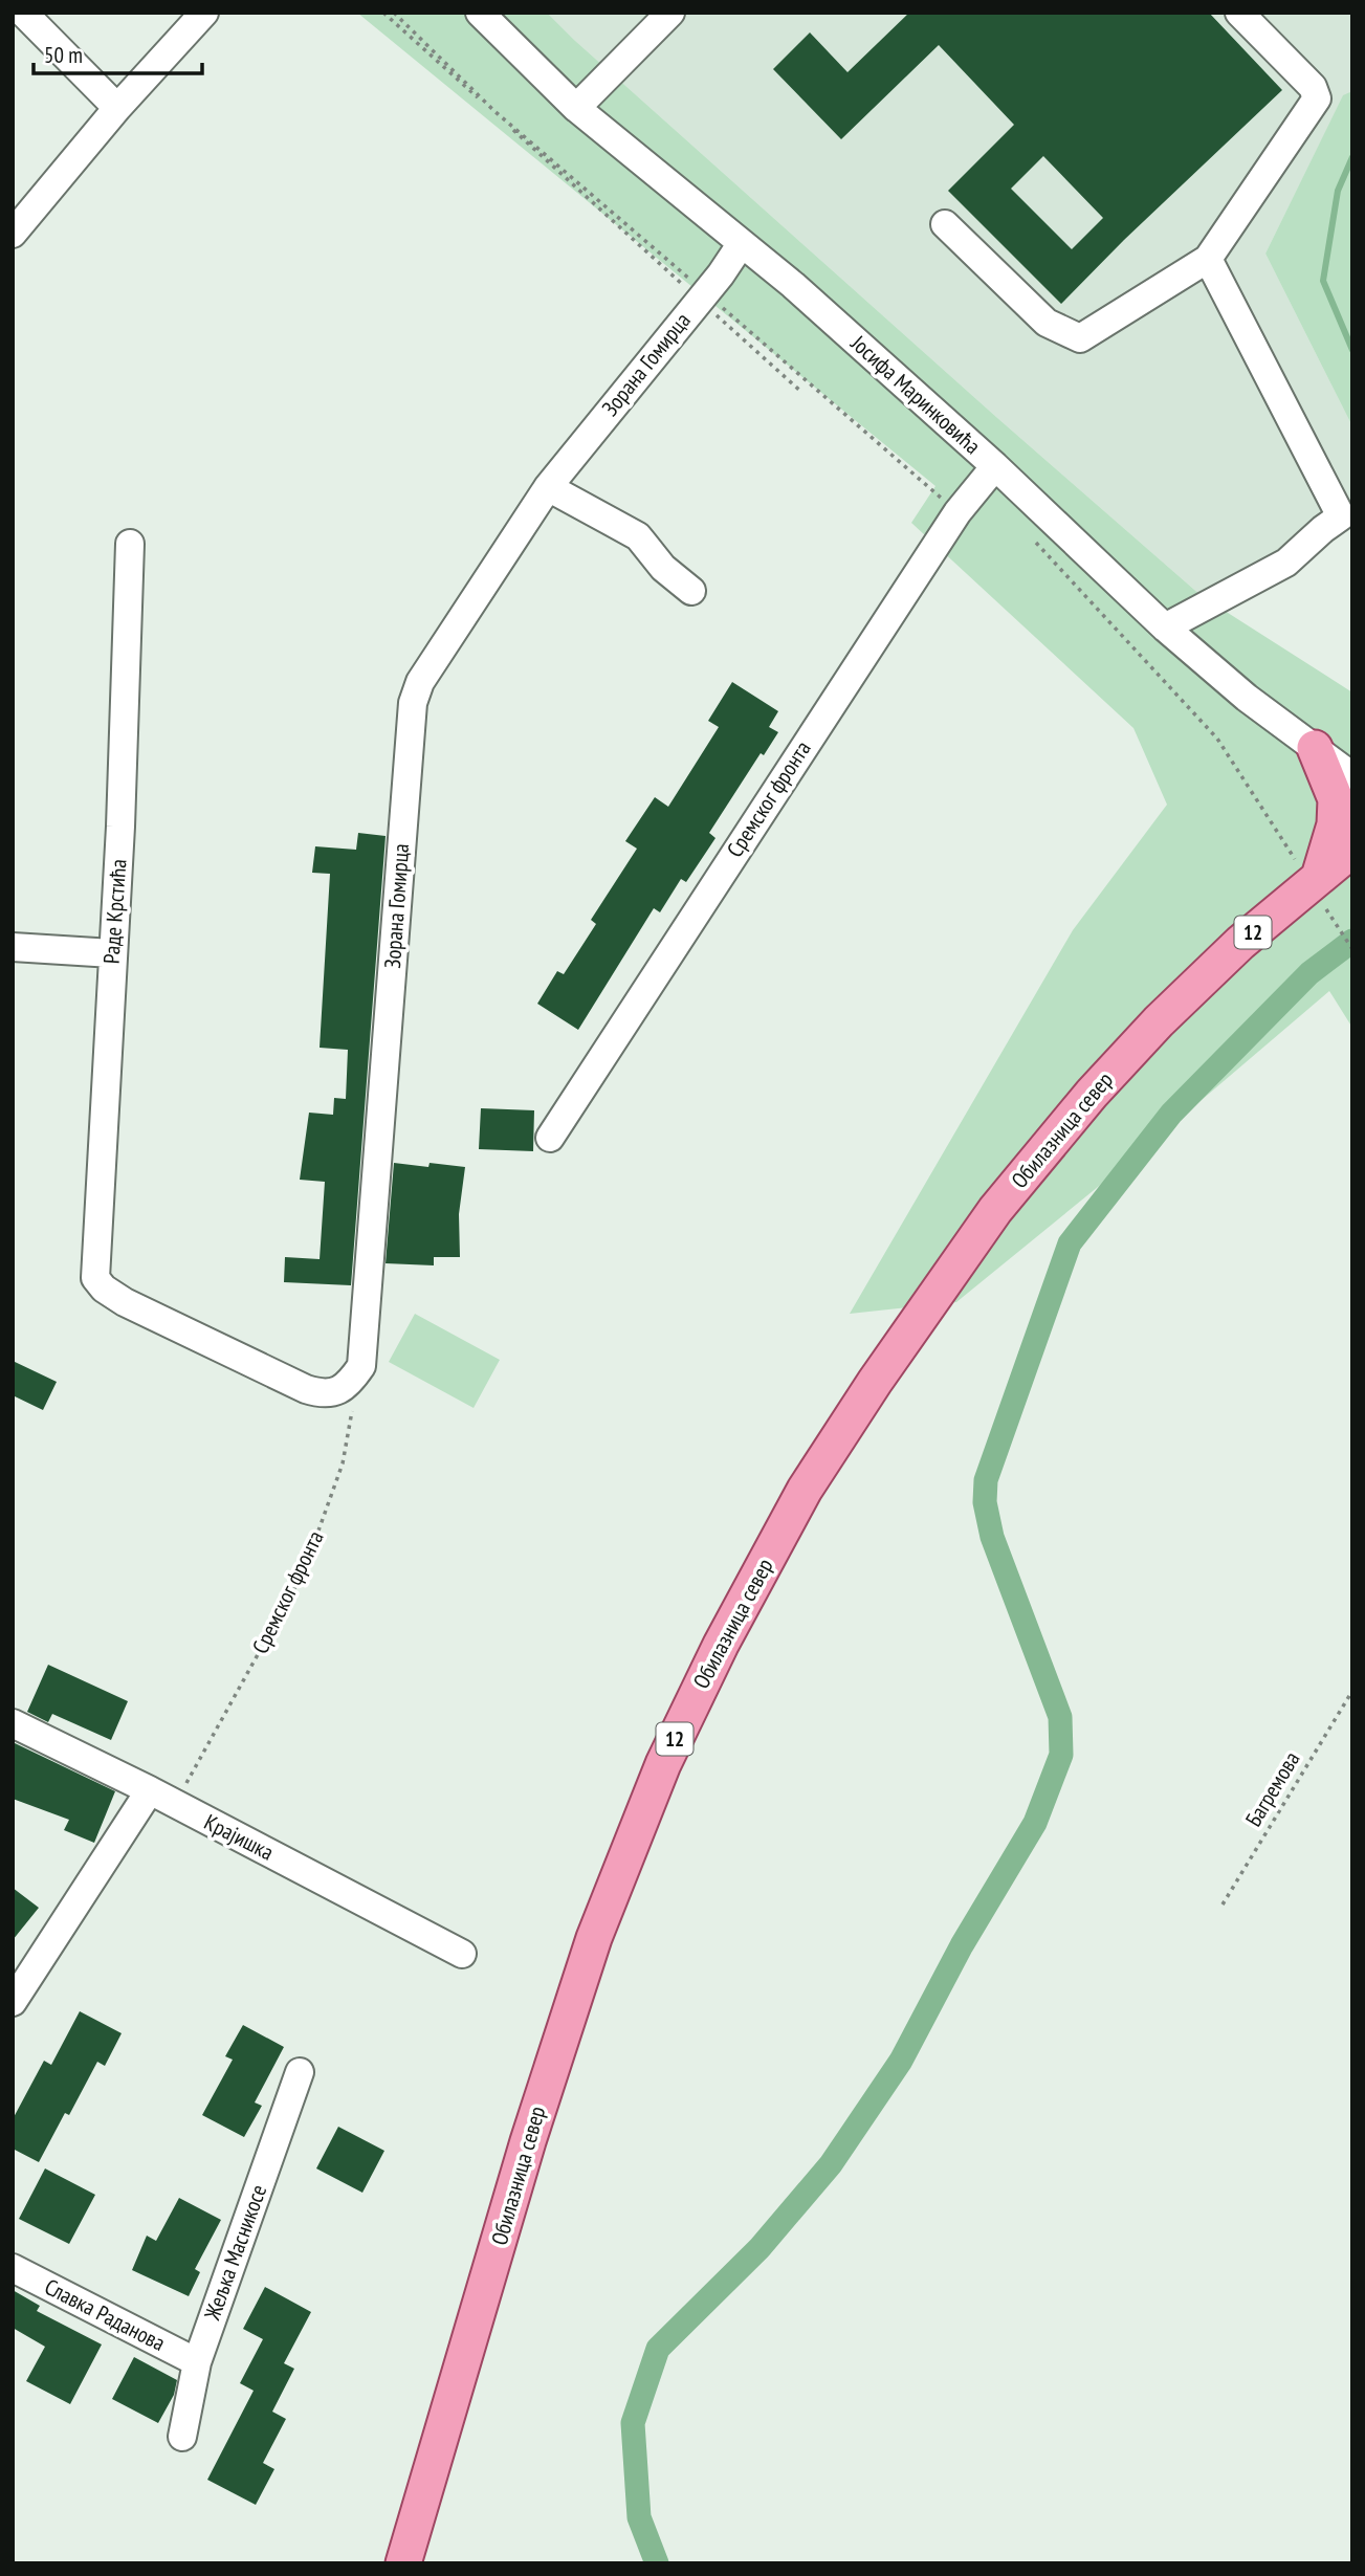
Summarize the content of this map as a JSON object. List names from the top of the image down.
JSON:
{
  "streets": {
    "main road": ["12", "Обилазница север"],
    "street": [
      "Зорана Гомирца",
      "Јосифа Маринковића",
      "Сремског фронта",
      "Раде Крстића",
      "Крајишка",
      "Жељка Масникосе",
      "Славка Раданова"
    ],
    "path": ["Багремова"]
  },
  "crossings": [
    ["Зорана Гомирца", "Јосифа Маринковића"],
    ["Зорана Гомирца", "Сремског фронта"],
    ["Зорана Гомирца", "Раде Крстића"],
    ["Јосифа Маринковића", "Сремског фронта"],
    ["Сремског фронта", "Раде Крстића"],
    ["Сремског фронта", "Крајишка"],
    ["Жељка Масникосе", "Славка Раданова"]
  ],
  "scale_bar": "50 m"
}
